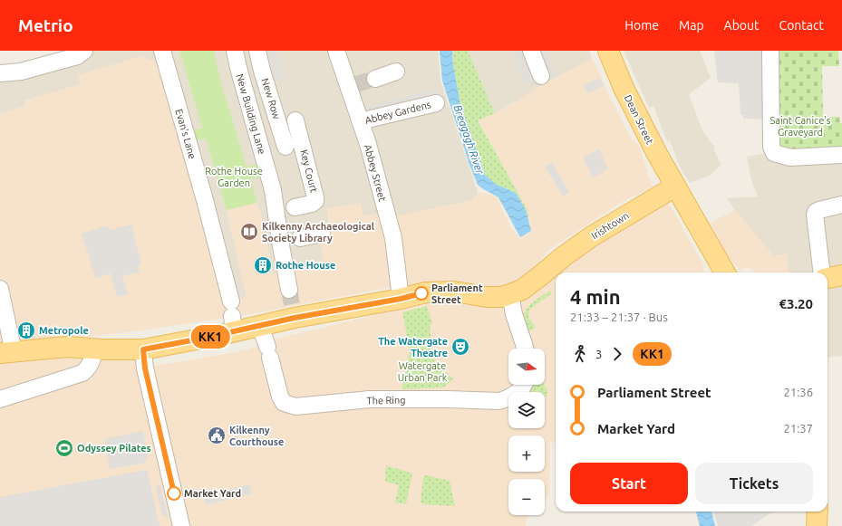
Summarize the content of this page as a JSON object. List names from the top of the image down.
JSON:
{
  "streets": {
    "main road": ["Dean Street", "Irishtown"],
    "street": [
      "New Row",
      "Abbey Gardens",
      "New Building Lane",
      "Evan's Lane",
      "Key Court",
      "Abbey Street",
      "The Ring"
    ]
  },
  "crossings": [
    ["Abbey Gardens", "Abbey Street"],
    ["New Building Lane", "Key Court"],
    ["Dean Street", "Irishtown"],
    ["Abbey Street", "Irishtown"]
  ],
  "water": ["Breagagh River"],
  "parks": ["Saint Canice's Graveyard", "Rothe House Garden", "Watergate Urban Park"],
  "places": {
    "library": ["Kilkenny Archaeological Society Library"],
    "building": ["Rothe House", "Metropole"],
    "other": ["Parliament Street", "Market Yard"],
    "theatre": ["The Watergate Theatre"],
    "public building": ["Kilkenny Courthouse"],
    "sports": ["Odyssey Pilates"]
  },
  "lines": ["bus line KK1"],
  "north": "right",
  "page": {
    "header": "Metrio",
    "nav": [
      "Home",
      "Map",
      "About",
      "Contact"
    ],
    "on_map": "KK1",
    "heading": ["4 min", "21:33 – 21:37 · Bus", "€3.20"],
    "legs": ["3", "KK1"],
    "map_buttons": ["+", "−"],
    "list": [
      {
        "name": "Parliament Street",
        "value": "21:36"
      },
      {
        "name": "Market Yard",
        "value": "21:37"
      }
    ],
    "buttons": ["Start", "Tickets"]
  }
}
